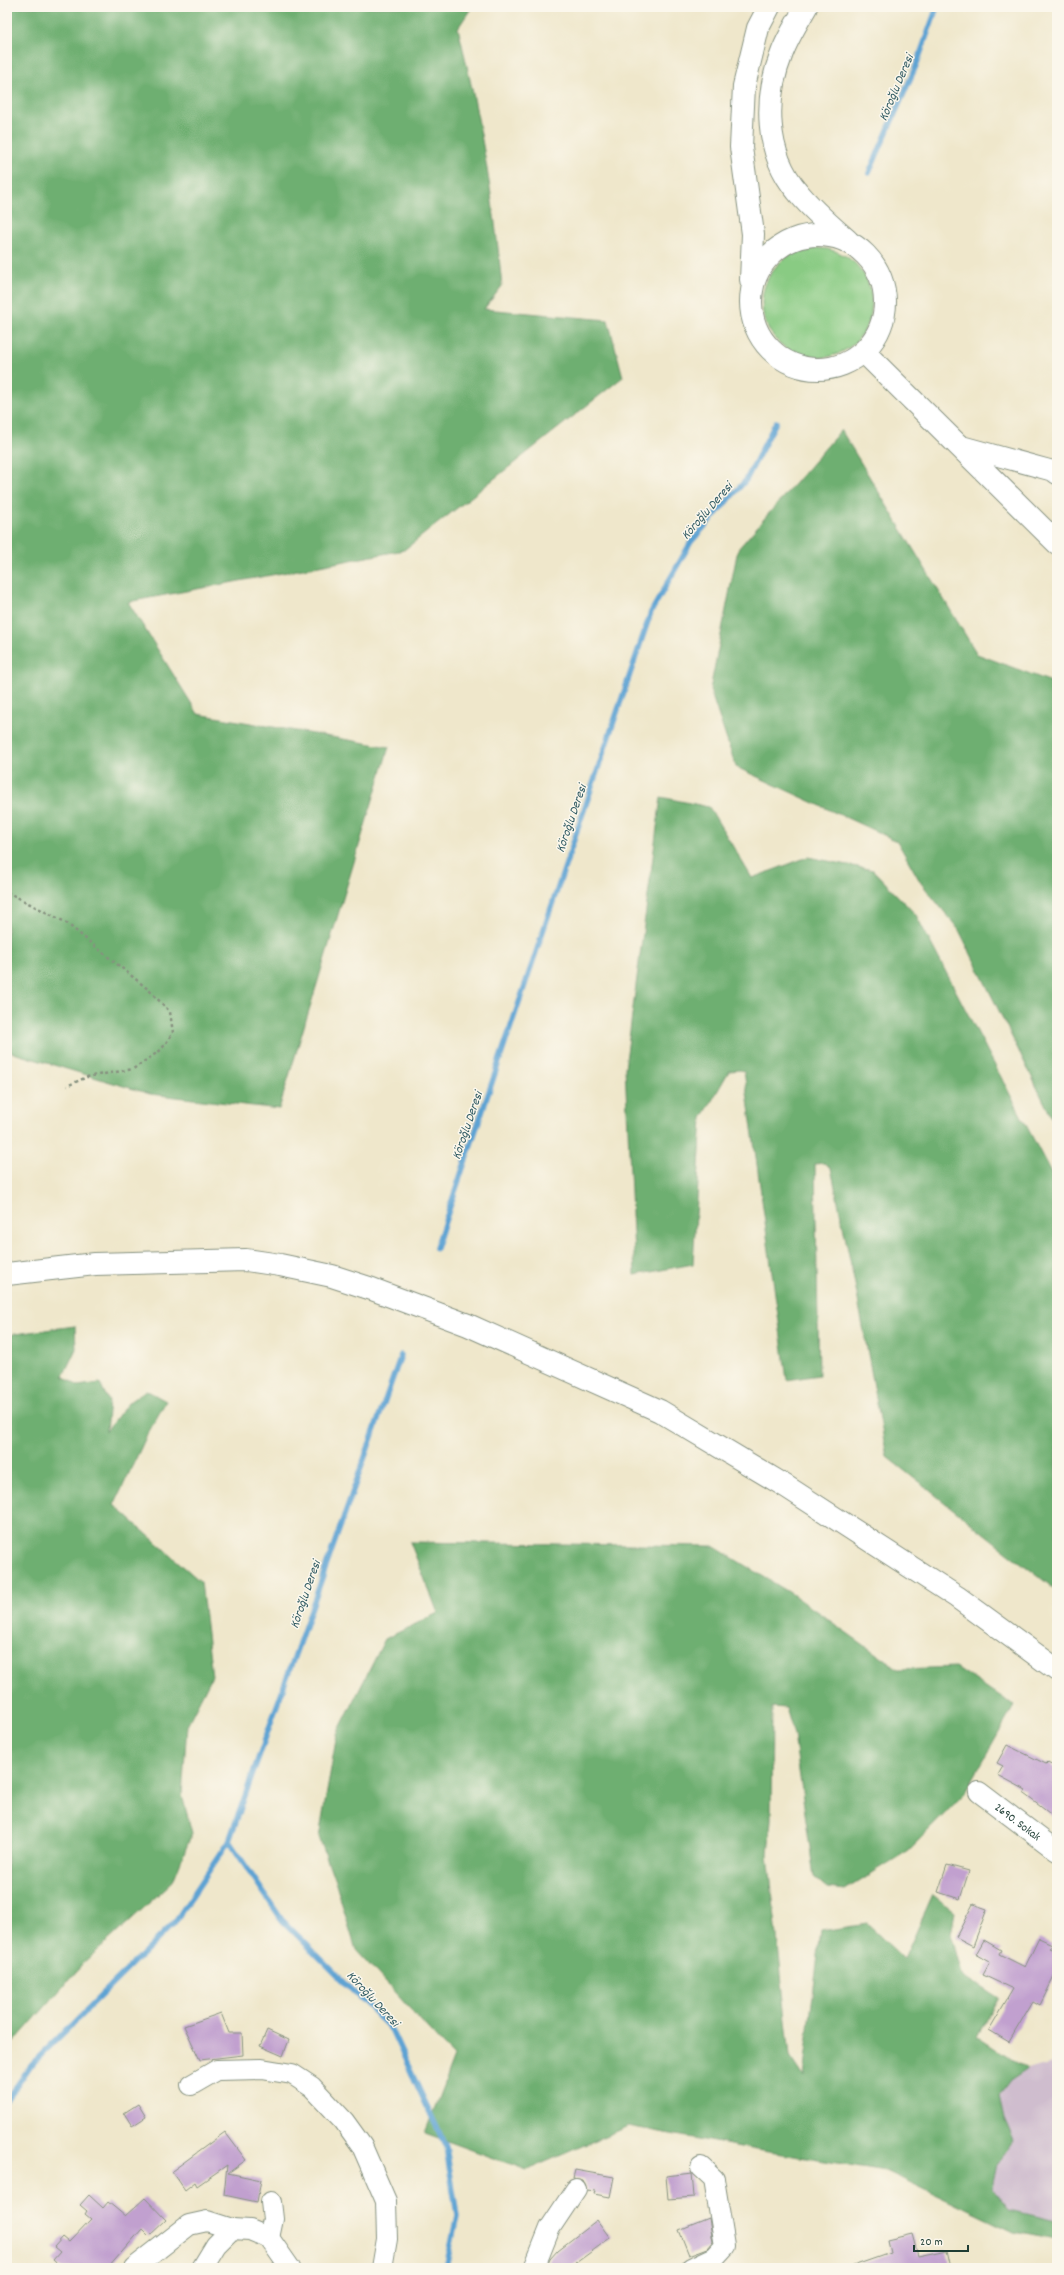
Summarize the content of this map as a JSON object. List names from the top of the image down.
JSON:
{
  "streets": {
    "street": ["2690. Sokak"]
  },
  "water": ["Köroğlu Deresi"],
  "scale_bar": "20 m"
}
